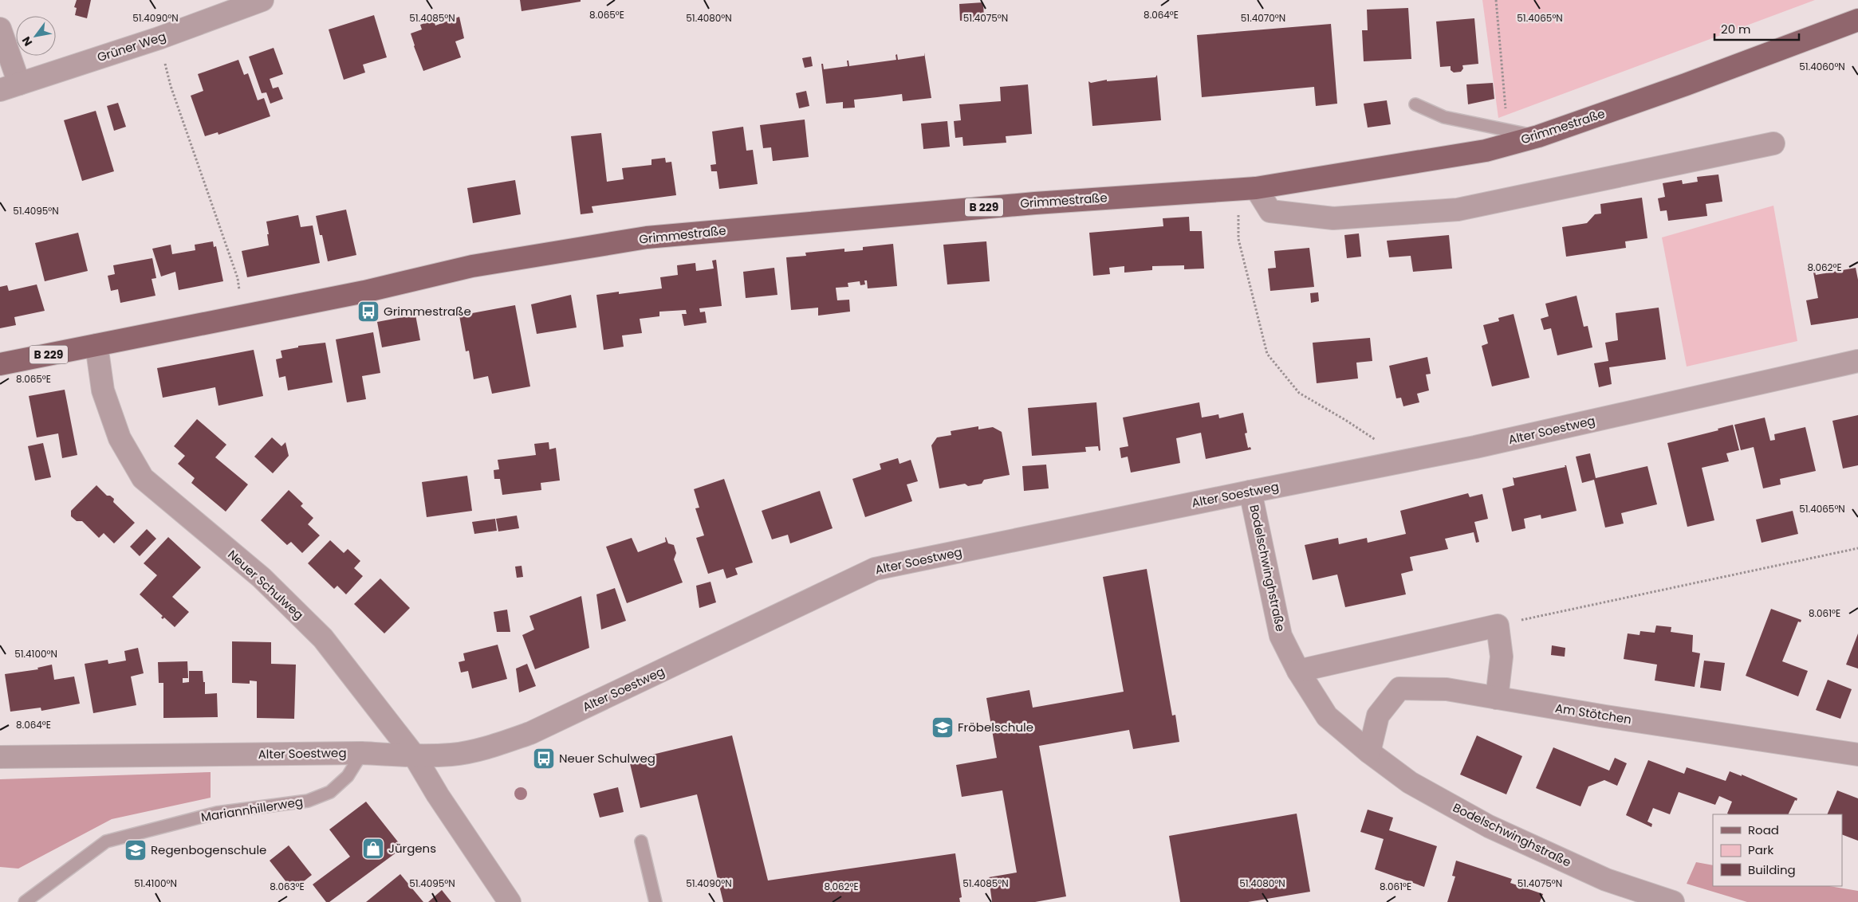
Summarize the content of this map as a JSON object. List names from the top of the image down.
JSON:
{
  "streets": {
    "main road": ["Grimmestraße", "B 229"],
    "street": [
      "Grüner Weg",
      "Alter Soestweg",
      "Bodelschwinghstraße",
      "Neuer Schulweg",
      "Am Stötchen"
    ],
    "lane": ["Mariannhillerweg"]
  },
  "crossings": [
    ["Grimmestraße", "Neuer Schulweg"],
    ["Alter Soestweg", "Bodelschwinghstraße"],
    ["Alter Soestweg", "Neuer Schulweg"],
    ["Alter Soestweg", "Mariannhillerweg"],
    ["Bodelschwinghstraße", "Am Stötchen"]
  ],
  "places": {
    "bus stop": ["Grimmestraße", "Neuer Schulweg"],
    "school or university": ["Fröbelschule", "Regenbogenschule"],
    "shop": ["Jürgens"]
  },
  "legend": ["Road", "Park", "Building"],
  "scale_bar": "20 m",
  "north": "bottom left",
  "coordinates": [
    "8.065°E",
    "8.064°E",
    "51.4090°N",
    "51.4085°N",
    "51.4080°N",
    "51.4075°N",
    "51.4070°N",
    "51.4065°N",
    "51.4060°N",
    "51.4095°N",
    "8.062°E",
    "8.061°E",
    "51.4100°N",
    "8.063°E"
  ]
}
